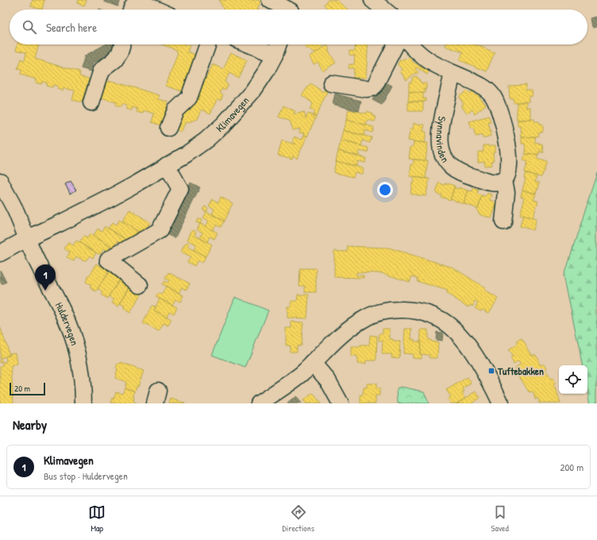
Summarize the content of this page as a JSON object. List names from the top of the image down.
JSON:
{
  "streets": {
    "street": ["Klimavegen", "Synnavinden", "Huldervegen"]
  },
  "crossings": [
    ["Klimavegen", "Huldervegen"]
  ],
  "places": {
    "transit": ["Tuftebakken"]
  },
  "scale_bar": "20 m",
  "page": {
    "search": "Search here",
    "pins": "1",
    "scale": "20 m",
    "heading": "Nearby",
    "list": [
      {
        "mark": "1",
        "name": "Klimavegen",
        "note": "Bus stop · Huldervegen",
        "value": "200 m"
      }
    ],
    "nav": ["Map", "Directions", "Saved"]
  }
}
